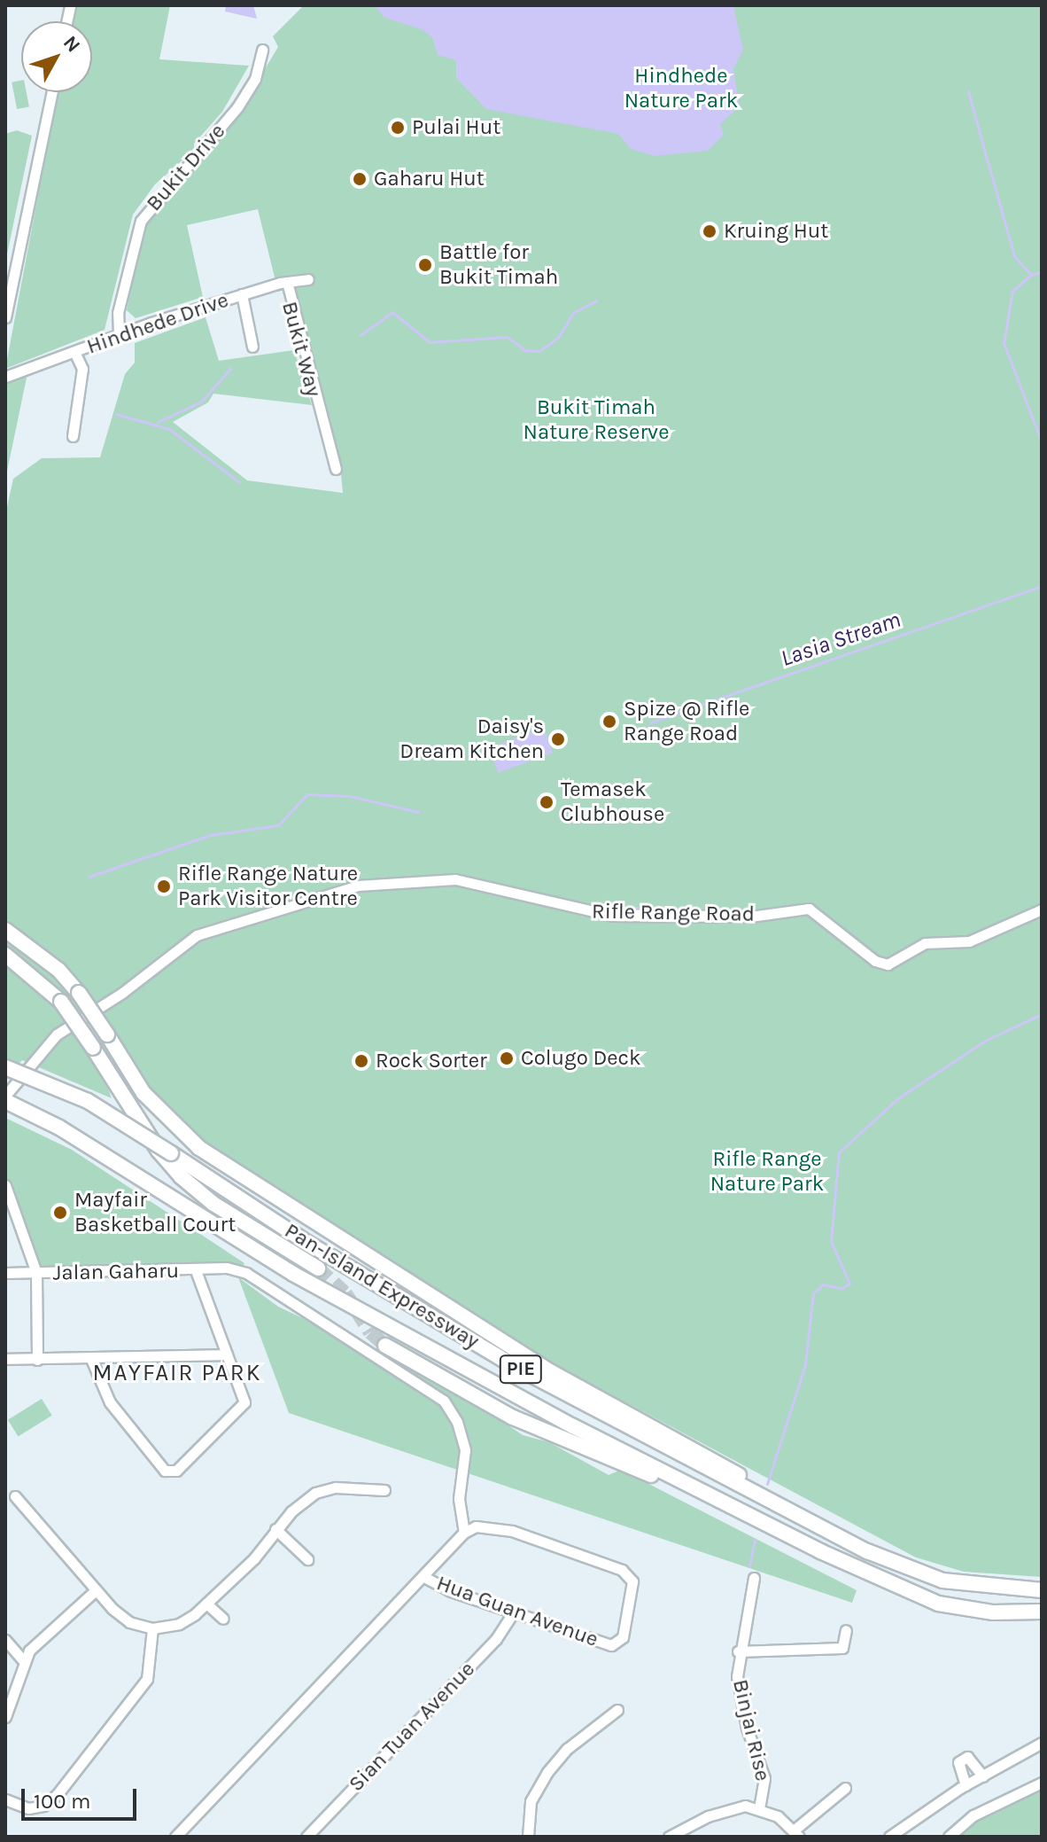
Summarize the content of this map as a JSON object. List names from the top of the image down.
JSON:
{
  "streets": {
    "highway": ["Pan-Island Expressway", "PIE"],
    "street": [
      "Bukit Drive",
      "Hindhede Drive",
      "Bukit Way",
      "Rifle Range Road",
      "Jalan Gaharu",
      "Hua Guan Avenue",
      "Sian Tuan Avenue",
      "Binjai Rise"
    ]
  },
  "crossings": [
    ["Bukit Drive", "Hindhede Drive"],
    ["Hindhede Drive", "Bukit Way"],
    ["Rifle Range Road", "Pan-Island Expressway"],
    ["Hua Guan Avenue", "Sian Tuan Avenue"]
  ],
  "districts": ["MAYFAIR PARK"],
  "water": ["Lasia Stream"],
  "parks": ["Hindhede Nature Park", "Bukit Timah Nature Reserve", "Rifle Range Nature Park"],
  "places": [
    "Pulai Hut",
    "Gaharu Hut",
    "Kruing Hut",
    "Battle for Bukit Timah",
    "Spize @ Rifle Range Road",
    "Daisy's Dream Kitchen",
    "Temasek Clubhouse",
    "Rifle Range Nature Park Visitor Centre",
    "Colugo Deck",
    "Rock Sorter",
    "Mayfair Basketball Court"
  ],
  "scale_bar": "100 m",
  "north": "top right"
}
